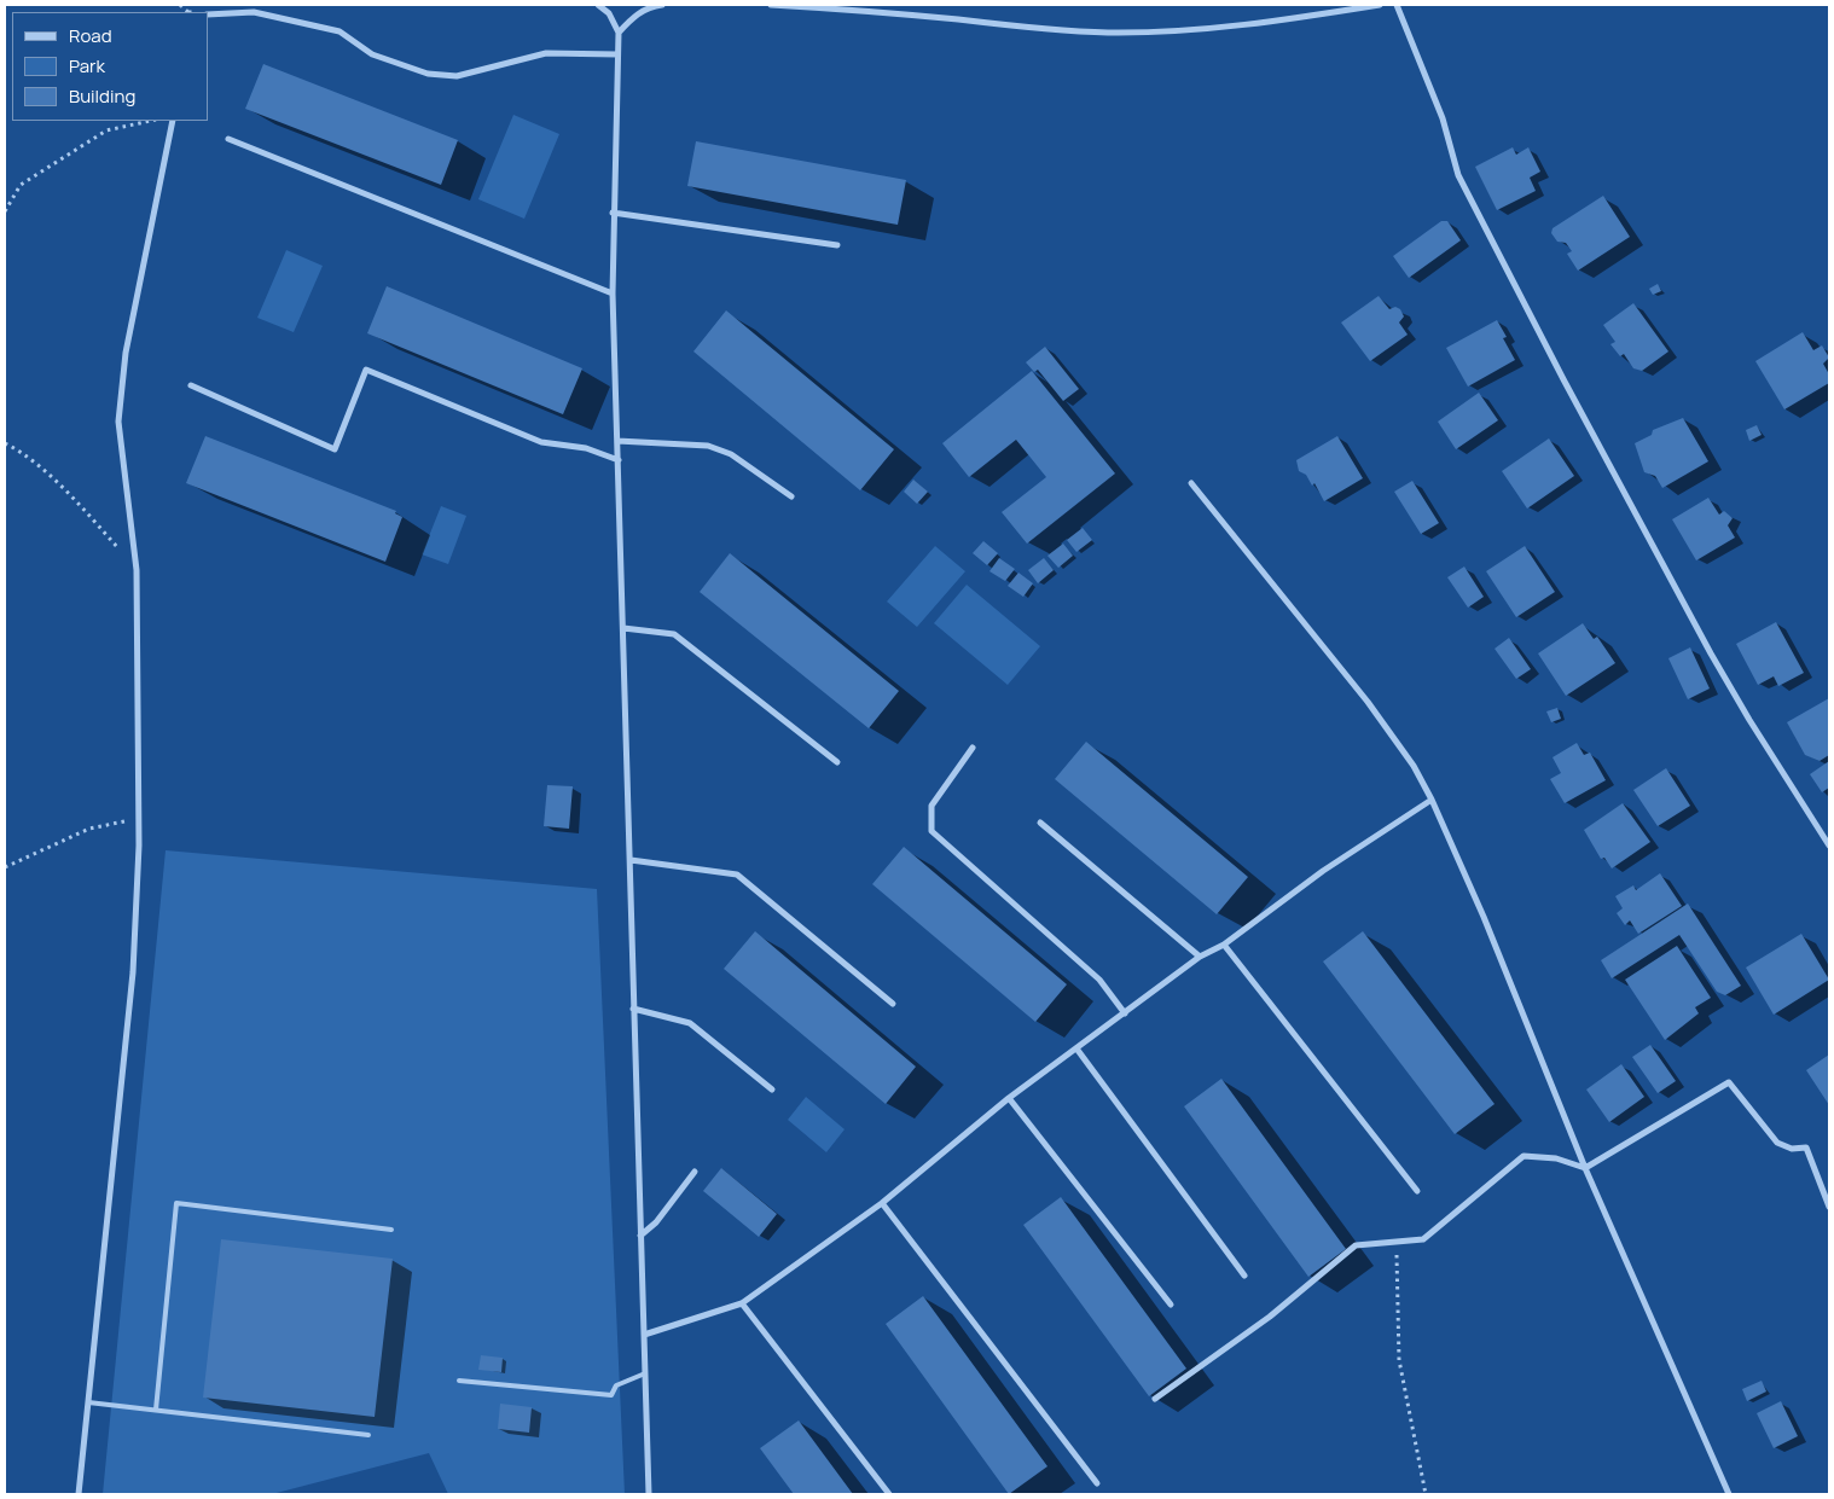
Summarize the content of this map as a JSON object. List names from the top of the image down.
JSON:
{
  "legend": ["Road", "Park", "Building"]
}
